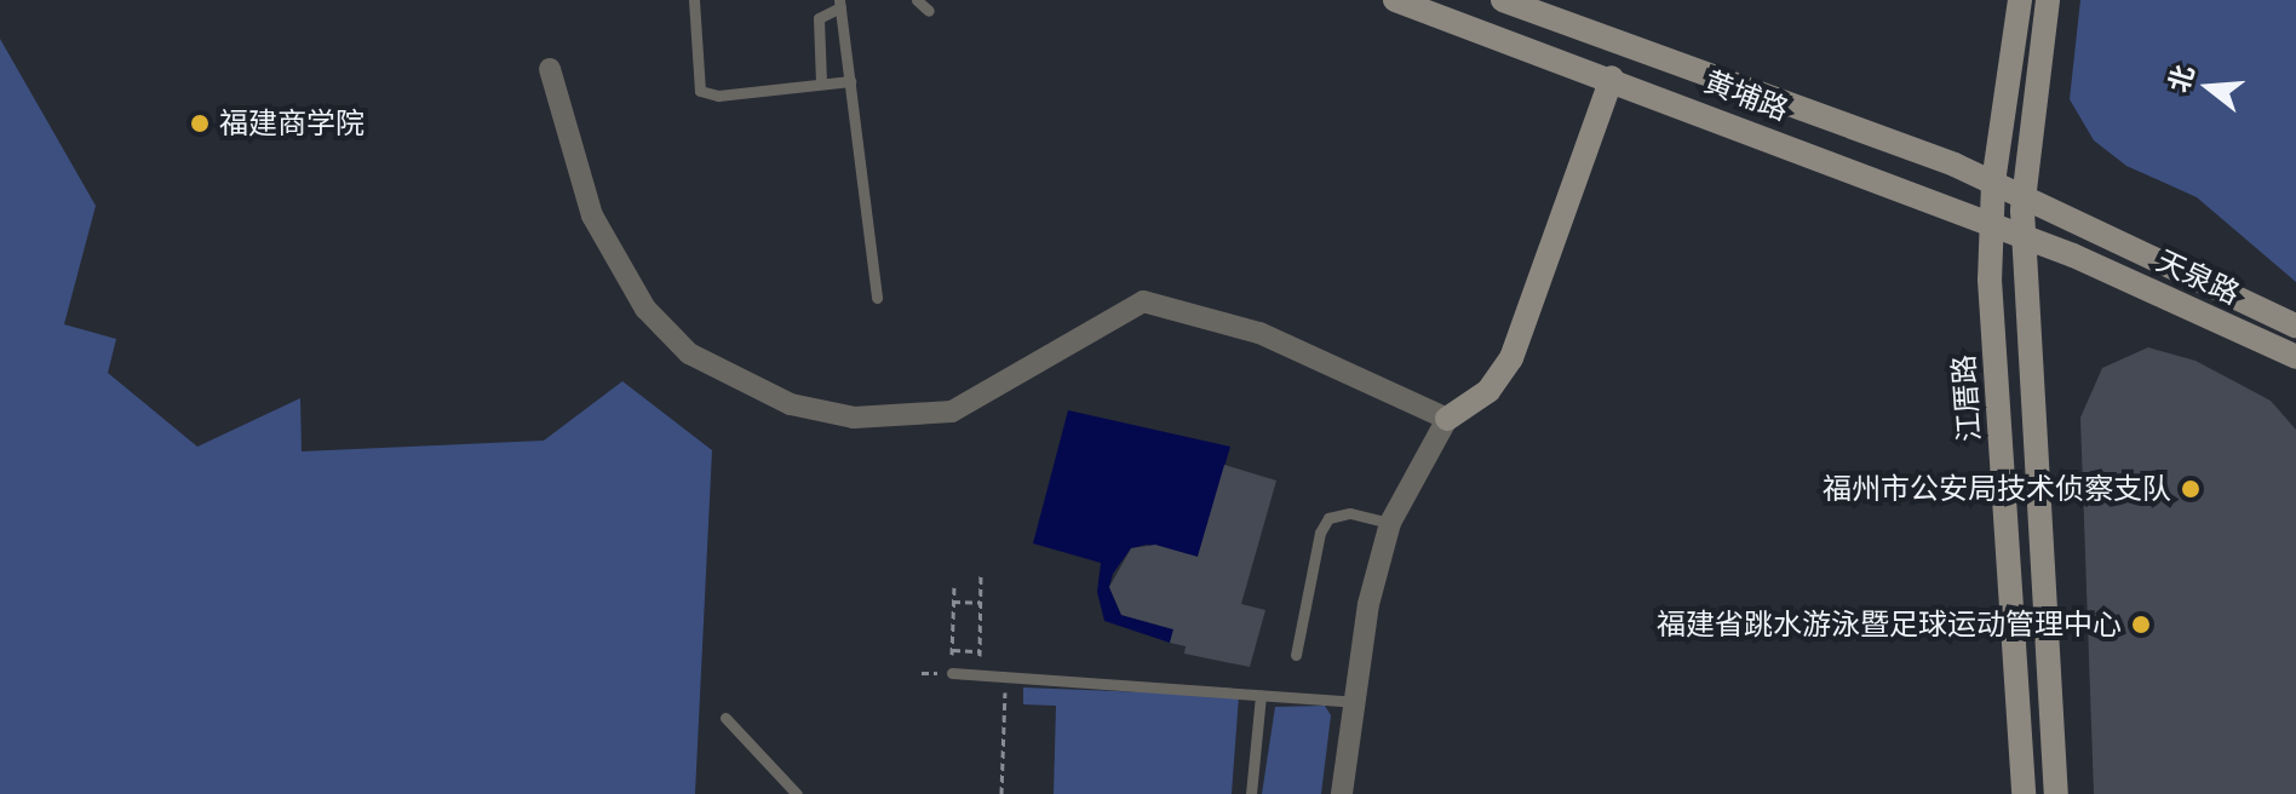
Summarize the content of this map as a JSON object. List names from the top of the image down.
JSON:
{
  "streets": {
    "main road": ["黄埔路", "天泉路", "江厝路"]
  },
  "crossings": [
    ["黄埔路", "天泉路"],
    ["黄埔路", "江厝路"]
  ],
  "places": ["福建商学院", "福州市公安局技术侦察支队", "福建省跳水游泳暨足球运动管理中心"],
  "north": "left"
}
